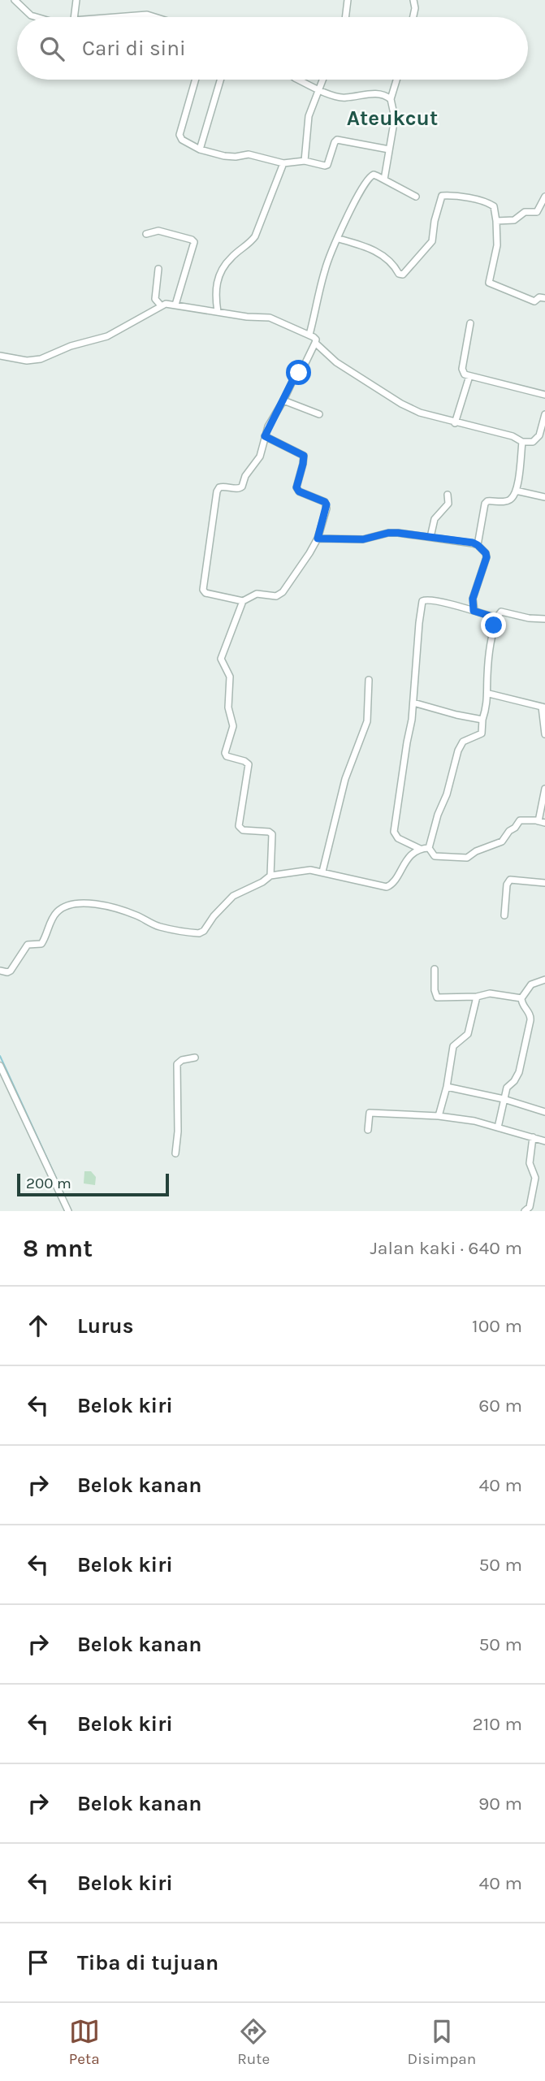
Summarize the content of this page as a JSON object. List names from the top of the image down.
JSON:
{
  "districts": ["Ateukcut"],
  "scale_bar": "200 m",
  "page": {
    "search": "Cari di sini",
    "scale": "200 m",
    "heading": ["8 mnt", "Jalan kaki · 640 m"],
    "list": [
      ["Lurus", "100 m"],
      ["Belok kiri", "60 m"],
      ["Belok kanan", "40 m"],
      ["Belok kiri", "50 m"],
      ["Belok kanan", "50 m"],
      ["Belok kiri", "210 m"],
      ["Belok kanan", "90 m"],
      ["Belok kiri", "40 m"],
      "Tiba di tujuan"
    ],
    "nav": ["Peta", "Rute", "Disimpan"]
  }
}
